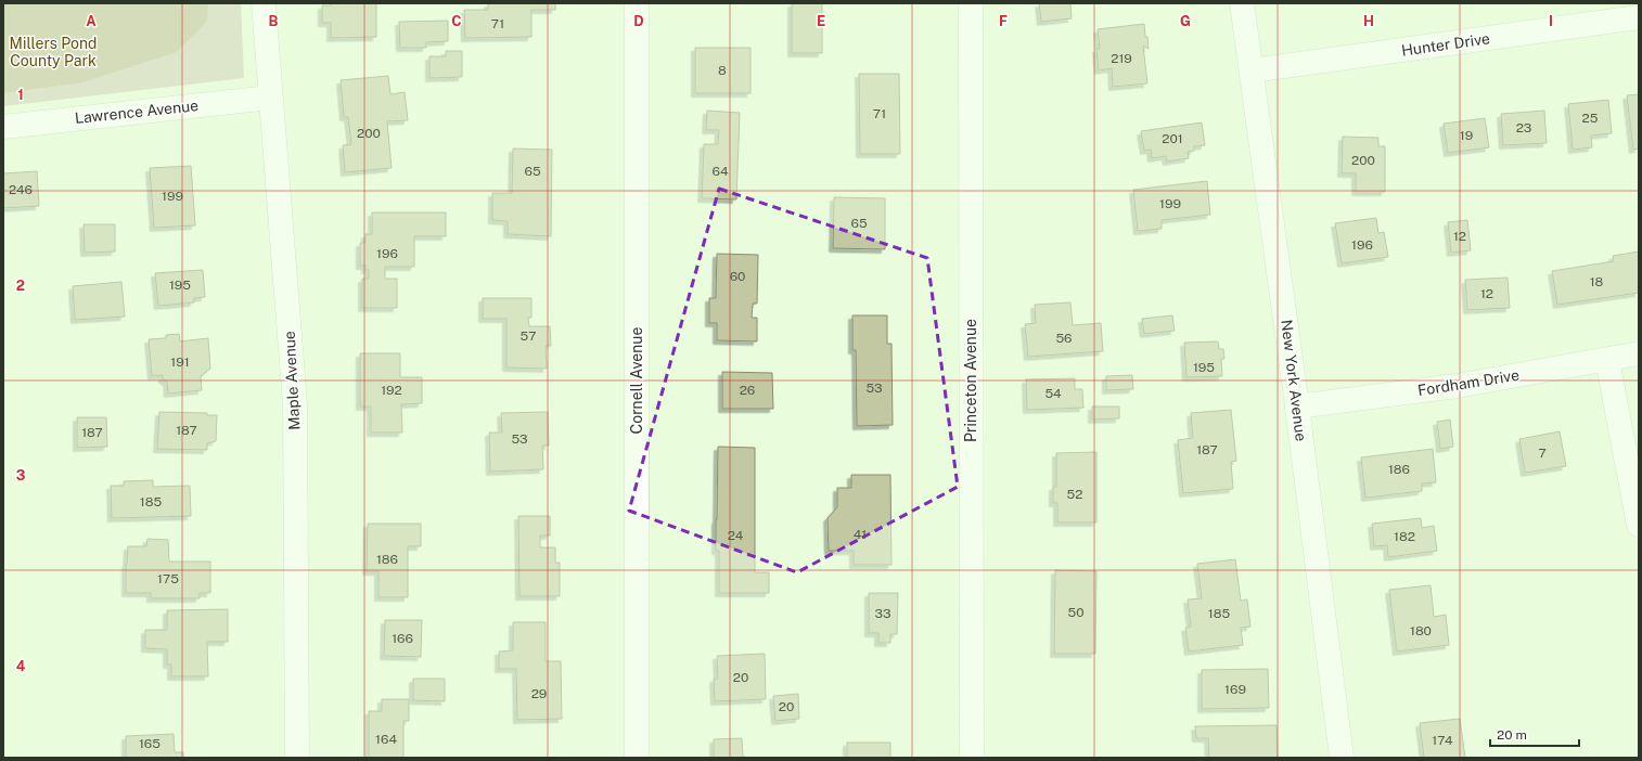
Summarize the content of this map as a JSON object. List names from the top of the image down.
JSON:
{
  "streets": {
    "street": [
      "Hunter Drive",
      "Lawrence Avenue",
      "Maple Avenue",
      "Cornell Avenue",
      "Princeton Avenue",
      "New York Avenue",
      "Fordham Drive"
    ]
  },
  "crossings": [
    ["Hunter Drive", "New York Avenue"],
    ["Lawrence Avenue", "Maple Avenue"],
    ["New York Avenue", "Fordham Drive"]
  ],
  "parks": ["Millers Pond County Park"],
  "house_numbers": [
    "71",
    "219",
    "8",
    "71",
    "25",
    "23",
    "200",
    "19",
    "201",
    "200",
    "65",
    "64",
    "246",
    "199",
    "199",
    "65",
    "12",
    "196",
    "196",
    "60",
    "18",
    "195",
    "12",
    "57",
    "56",
    "191",
    "195",
    "53",
    "192",
    "26",
    "54",
    "187",
    "187",
    "53",
    "187",
    "7",
    "186",
    "52",
    "185",
    "41",
    "24",
    "182",
    "186",
    "175",
    "50",
    "33",
    "185",
    "180",
    "166",
    "20",
    "169",
    "29",
    "20",
    "164",
    "174",
    "165"
  ],
  "scale_bar": "20 m",
  "grid": {
    "columns": [
      "A",
      "B",
      "C",
      "D",
      "E",
      "F",
      "G",
      "H",
      "I"
    ],
    "rows": [
      "1",
      "2",
      "3",
      "4"
    ]
  }
}
